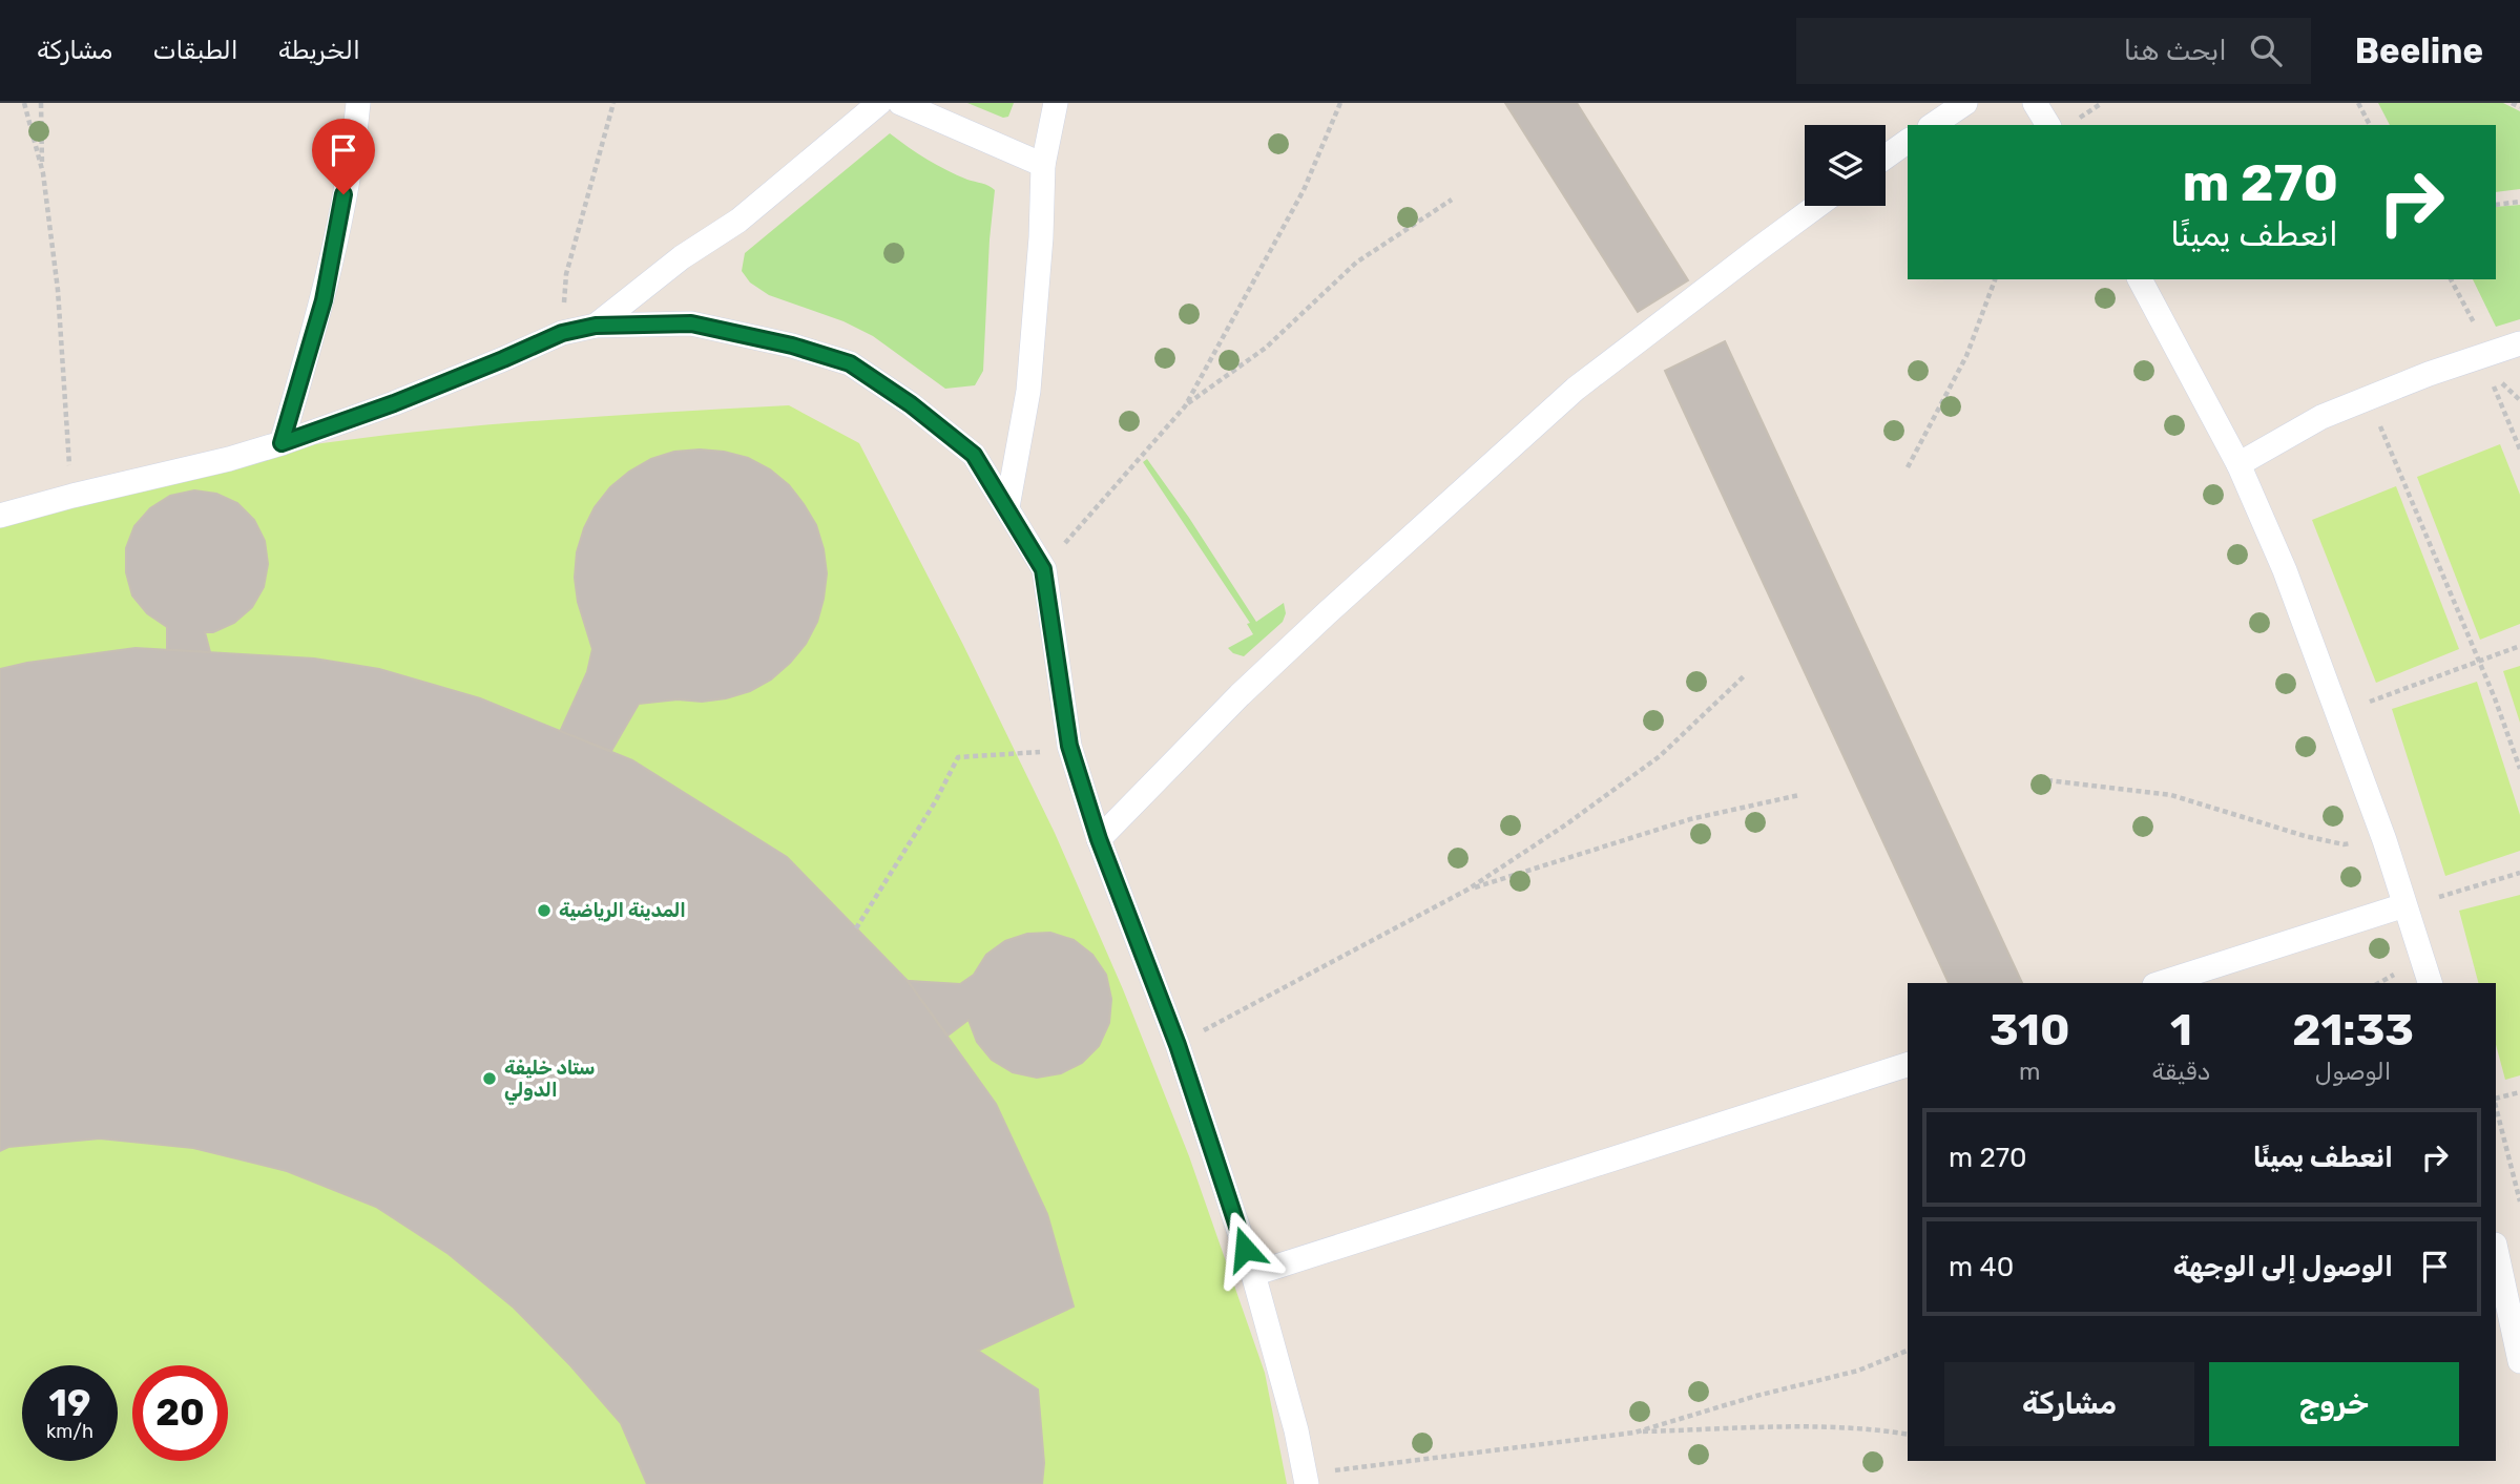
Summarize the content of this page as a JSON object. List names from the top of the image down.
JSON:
{
  "places": ["المدينة الرياضية", "ستاد خليفة الدولي"],
  "page": {
    "header": "Beeline",
    "search": "ابحث هنا",
    "nav": ["الخريطة", "الطبقات", "مشاركة"],
    "turn": ["270 m", "انعطف يمينًا"],
    "eta": [
      "21:33",
      "الوصول",
      "1",
      "دقيقة",
      "310",
      "m"
    ],
    "list": [
      {
        "name": "انعطف يمينًا",
        "value": "270 m"
      },
      {
        "name": "الوصول إلى الوجهة",
        "value": "40 m"
      }
    ],
    "buttons": ["خروج", "مشاركة"],
    "speed": "19 km/h",
    "limit": "20"
  }
}
